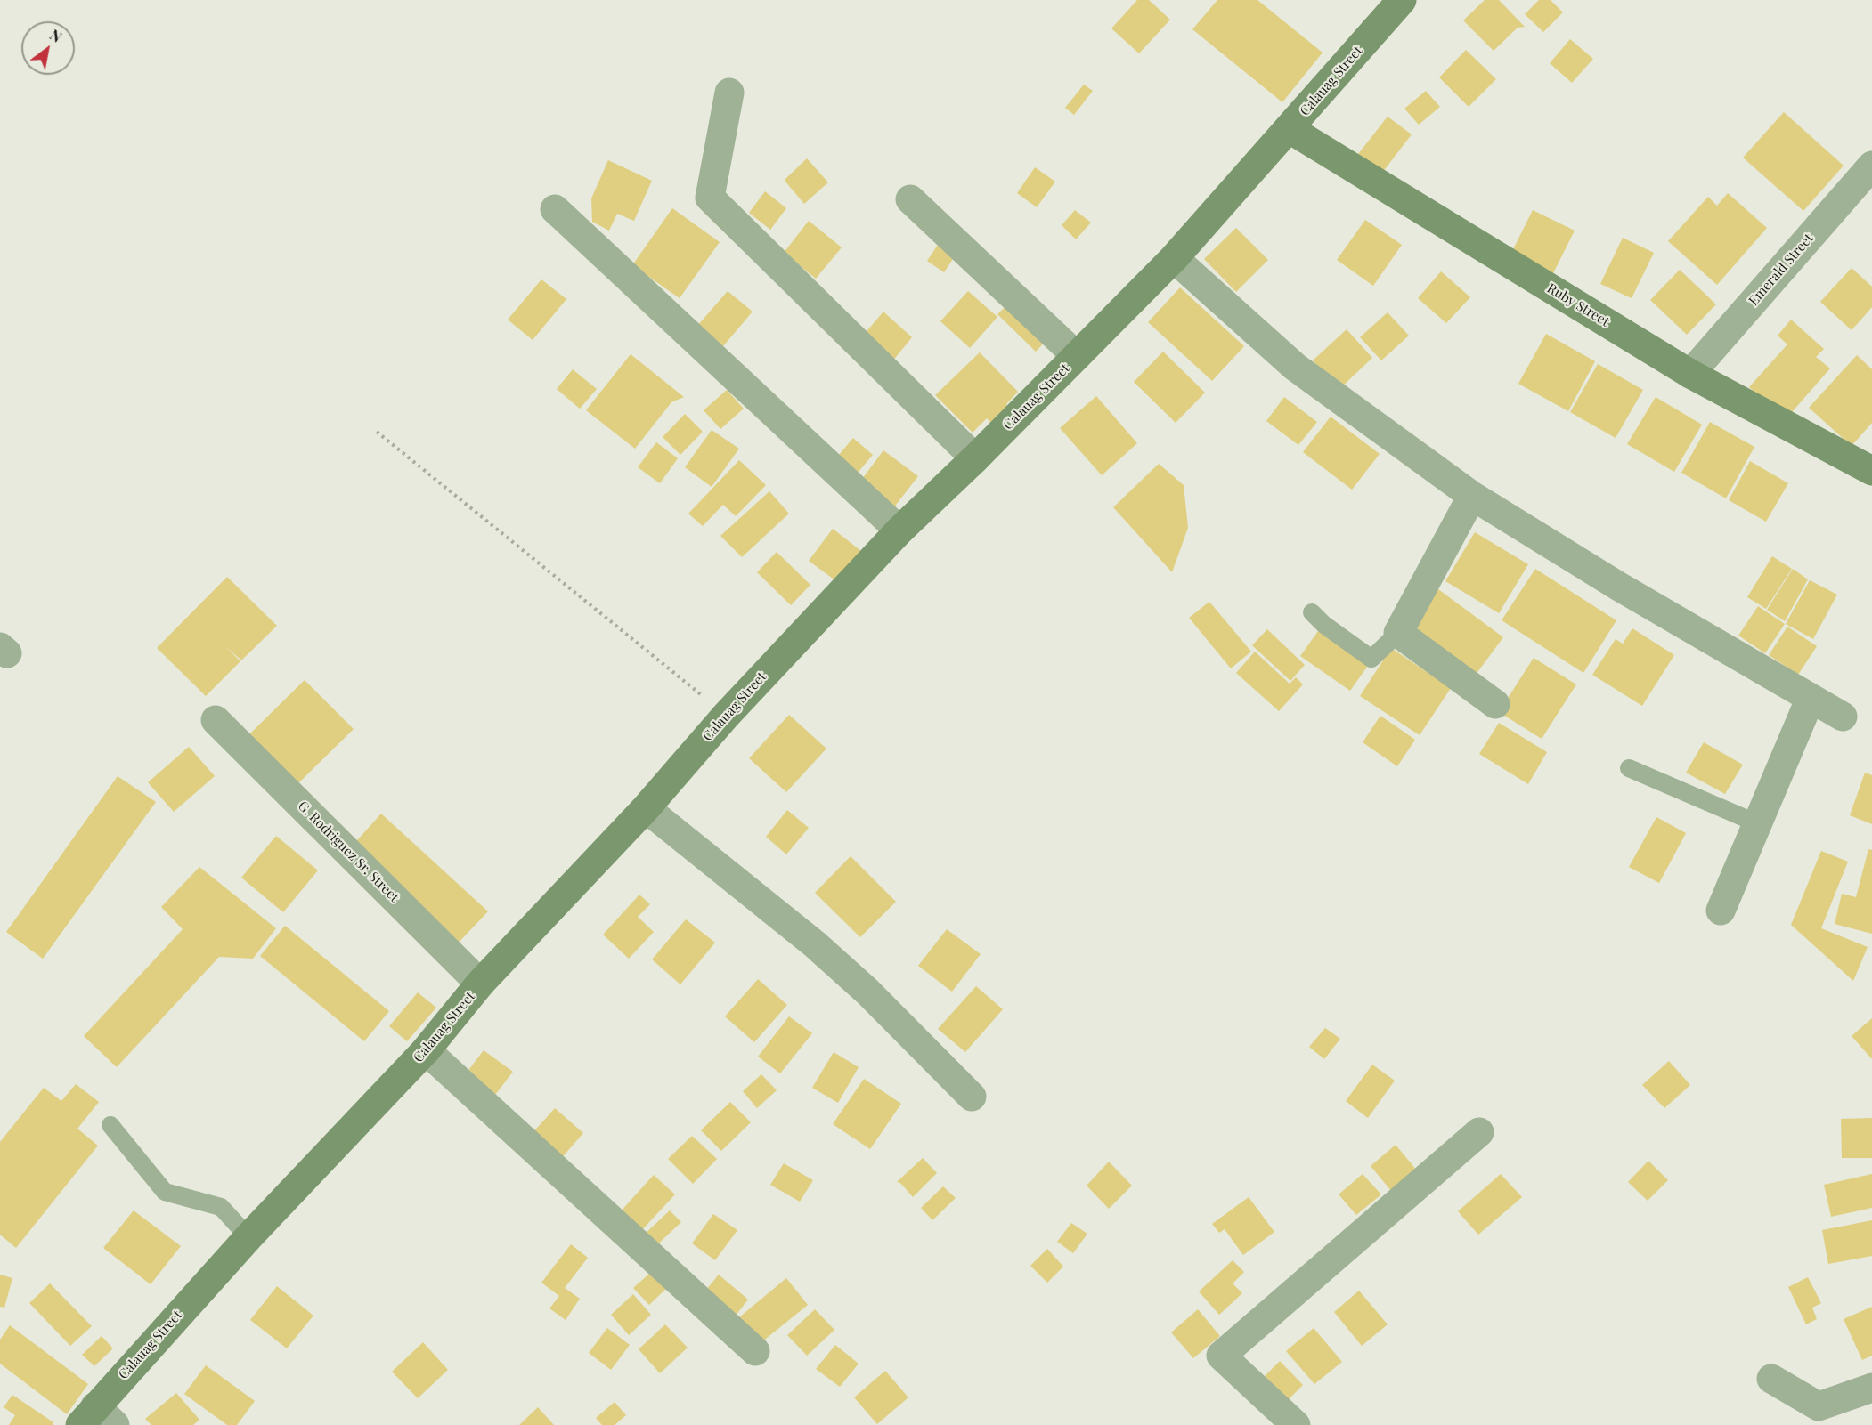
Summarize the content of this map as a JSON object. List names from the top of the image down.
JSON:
{
  "streets": {
    "street": [
      "Calauag Street",
      "Emerald Street",
      "Ruby Street",
      "G. Rodriguez Sr. Street"
    ]
  },
  "crossings": [
    ["Calauag Street", "Ruby Street"],
    ["Calauag Street", "G. Rodriguez Sr. Street"],
    ["Emerald Street", "Ruby Street"]
  ],
  "north": "top right"
}
